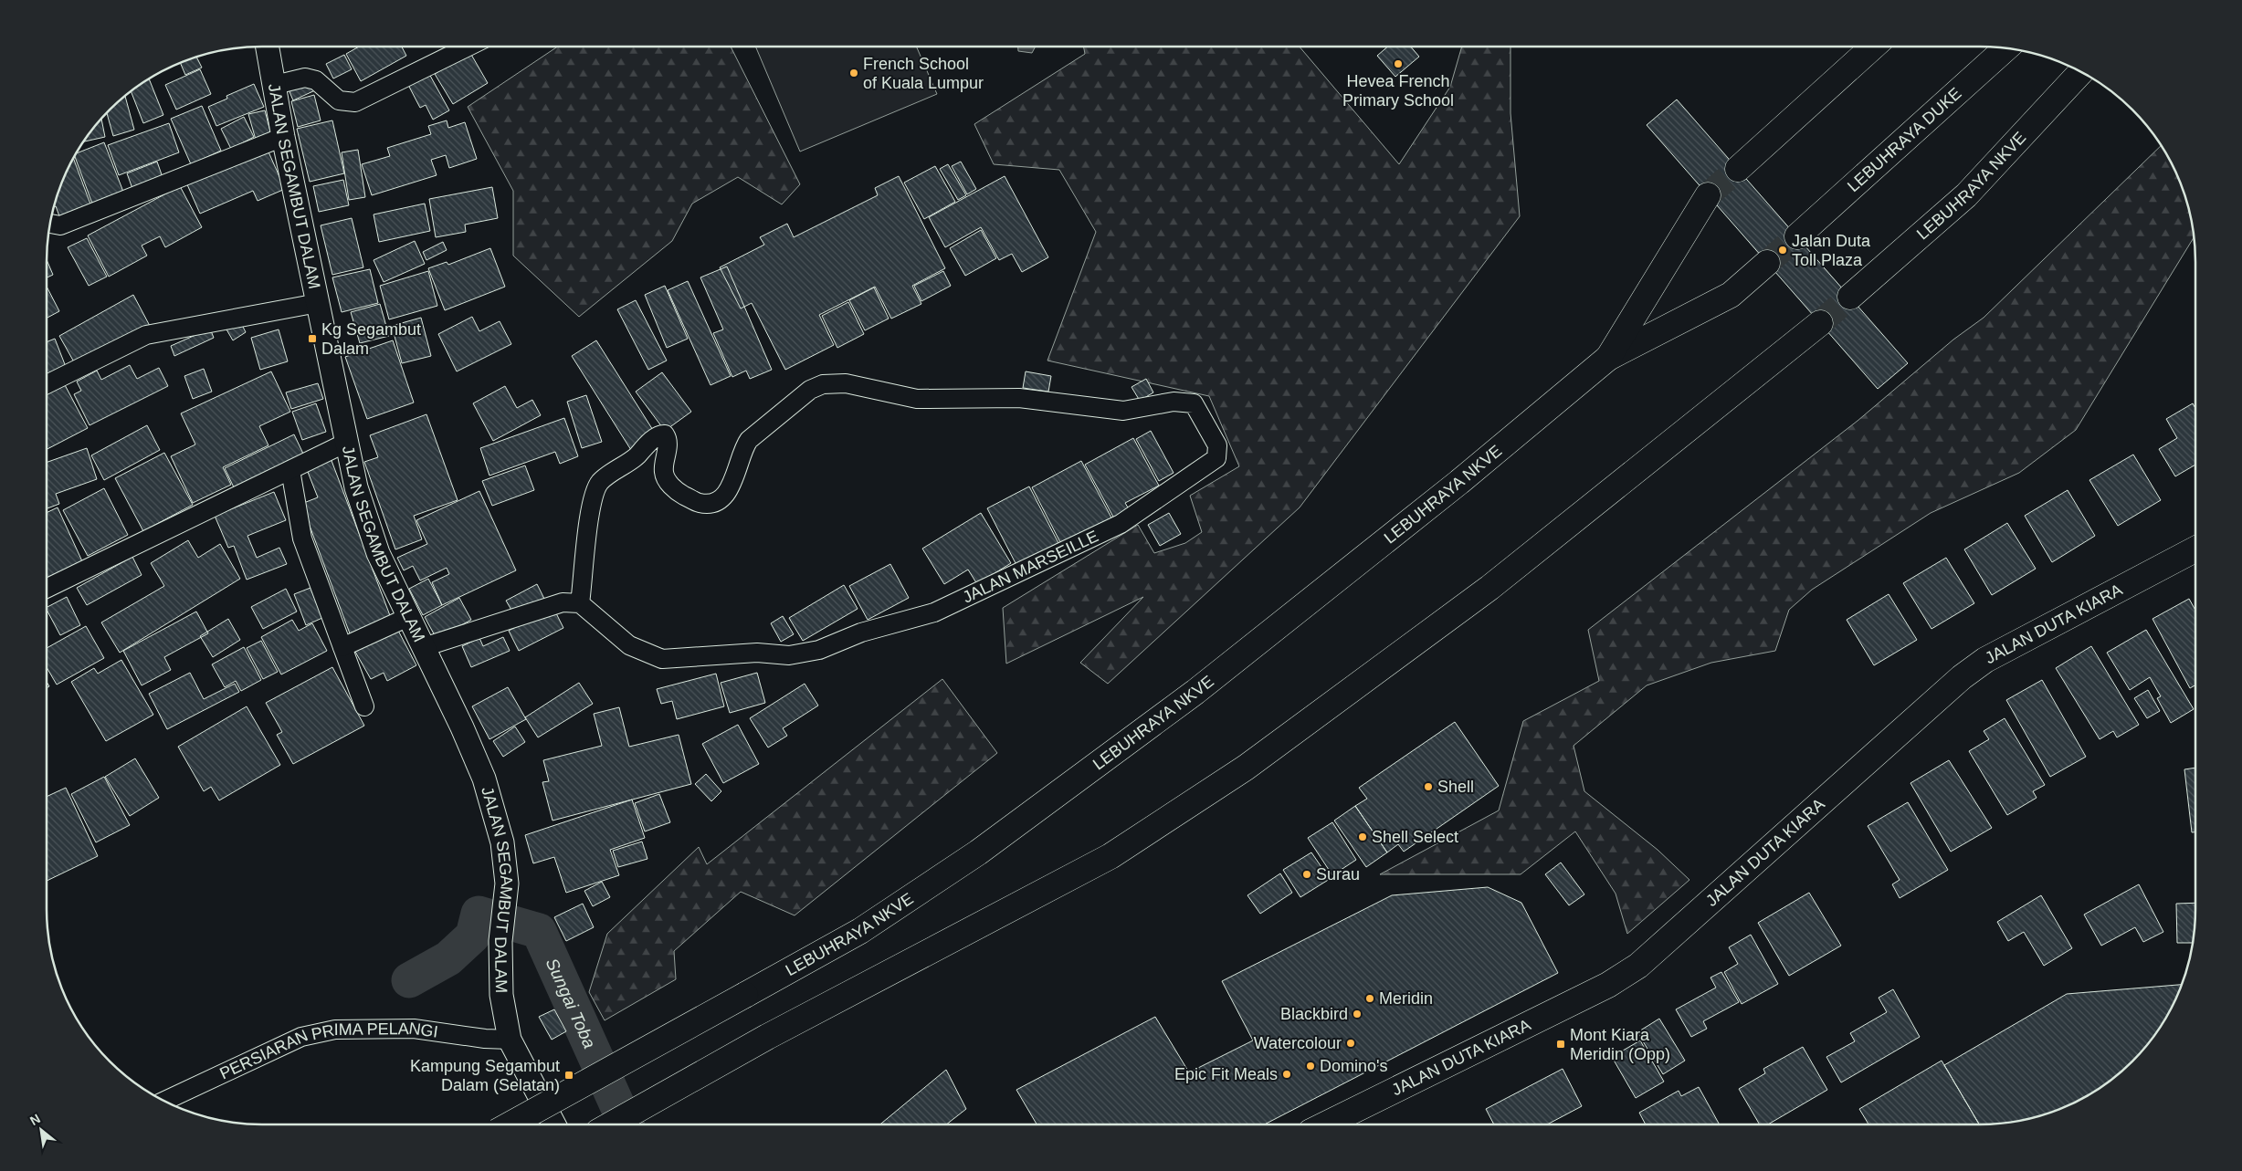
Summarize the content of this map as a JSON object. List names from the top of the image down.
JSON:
{
  "streets": {
    "main road": ["LEBUHRAYA DUKE", "LEBUHRAYA NKVE", "JALAN DUTA KIARA"],
    "street": ["JALAN SEGAMBUT DALAM", "JALAN MARSEILLE", "PERSIARAN PRIMA PELANGI"]
  },
  "crossings": [
    ["JALAN SEGAMBUT DALAM", "PERSIARAN PRIMA PELANGI"]
  ],
  "water": ["Sungai Toba"],
  "places": {
    "other": [
      "Hevea French Primary School",
      "French School of Kuala Lumpur",
      "Jalan Duta Toll Plaza",
      "Shell",
      "Shell Select",
      "Surau",
      "Meridin",
      "Blackbird",
      "Watercolour",
      "Domino's",
      "Epic Fit Meals"
    ],
    "transit": ["Kg Segambut Dalam", "Mont Kiara Meridin (Opp)", "Kampung Segambut Dalam (Selatan)"]
  },
  "north": "top left"
}
